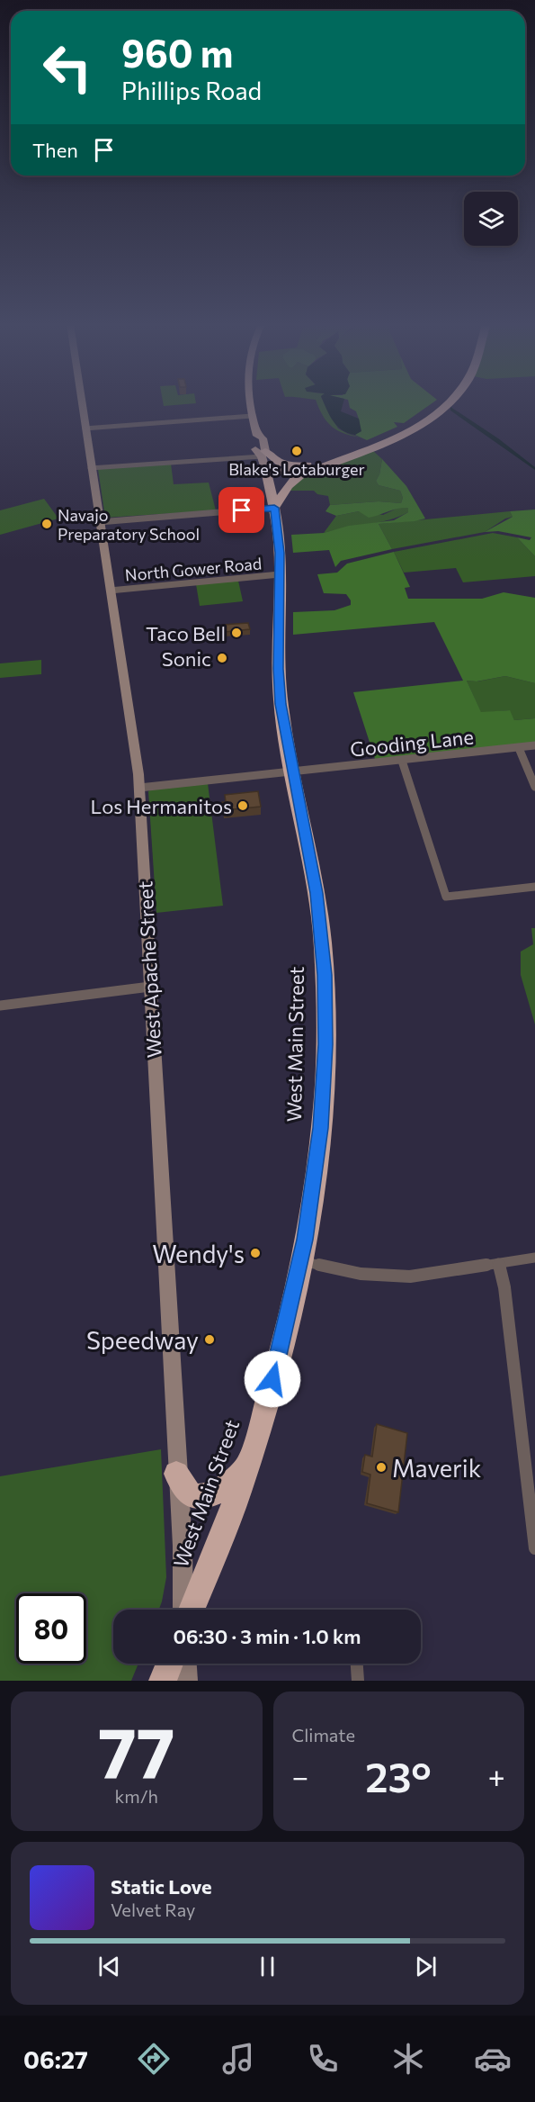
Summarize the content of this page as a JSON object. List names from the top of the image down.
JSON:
{
  "streets": {
    "highway": ["West Main Street"],
    "main road": ["West Apache Street"],
    "street": ["North Gower Road", "Gooding Lane"]
  },
  "crossings": [
    ["North Gower Road", "West Apache Street"],
    ["North Gower Road", "West Main Street"],
    ["Gooding Lane", "West Apache Street"],
    ["Gooding Lane", "West Main Street"]
  ],
  "places": [
    "Blake's Lotaburger",
    "Navajo Preparatory School",
    "Taco Bell",
    "Sonic",
    "Los Hermanitos",
    "Wendy's",
    "Speedway",
    "Maverik"
  ],
  "page": {
    "turn": ["960 m", "Phillips Road"],
    "then": "Then",
    "limit": "80",
    "trip": "06:30 · 3 min · 1.0 km",
    "tile": [
      ["77", "km/h"],
      "Climate"
    ],
    "heat": ["−", "23°", "+"],
    "song": ["Static Love", "Velvet Ray"],
    "tabs": "06:27"
  }
}
